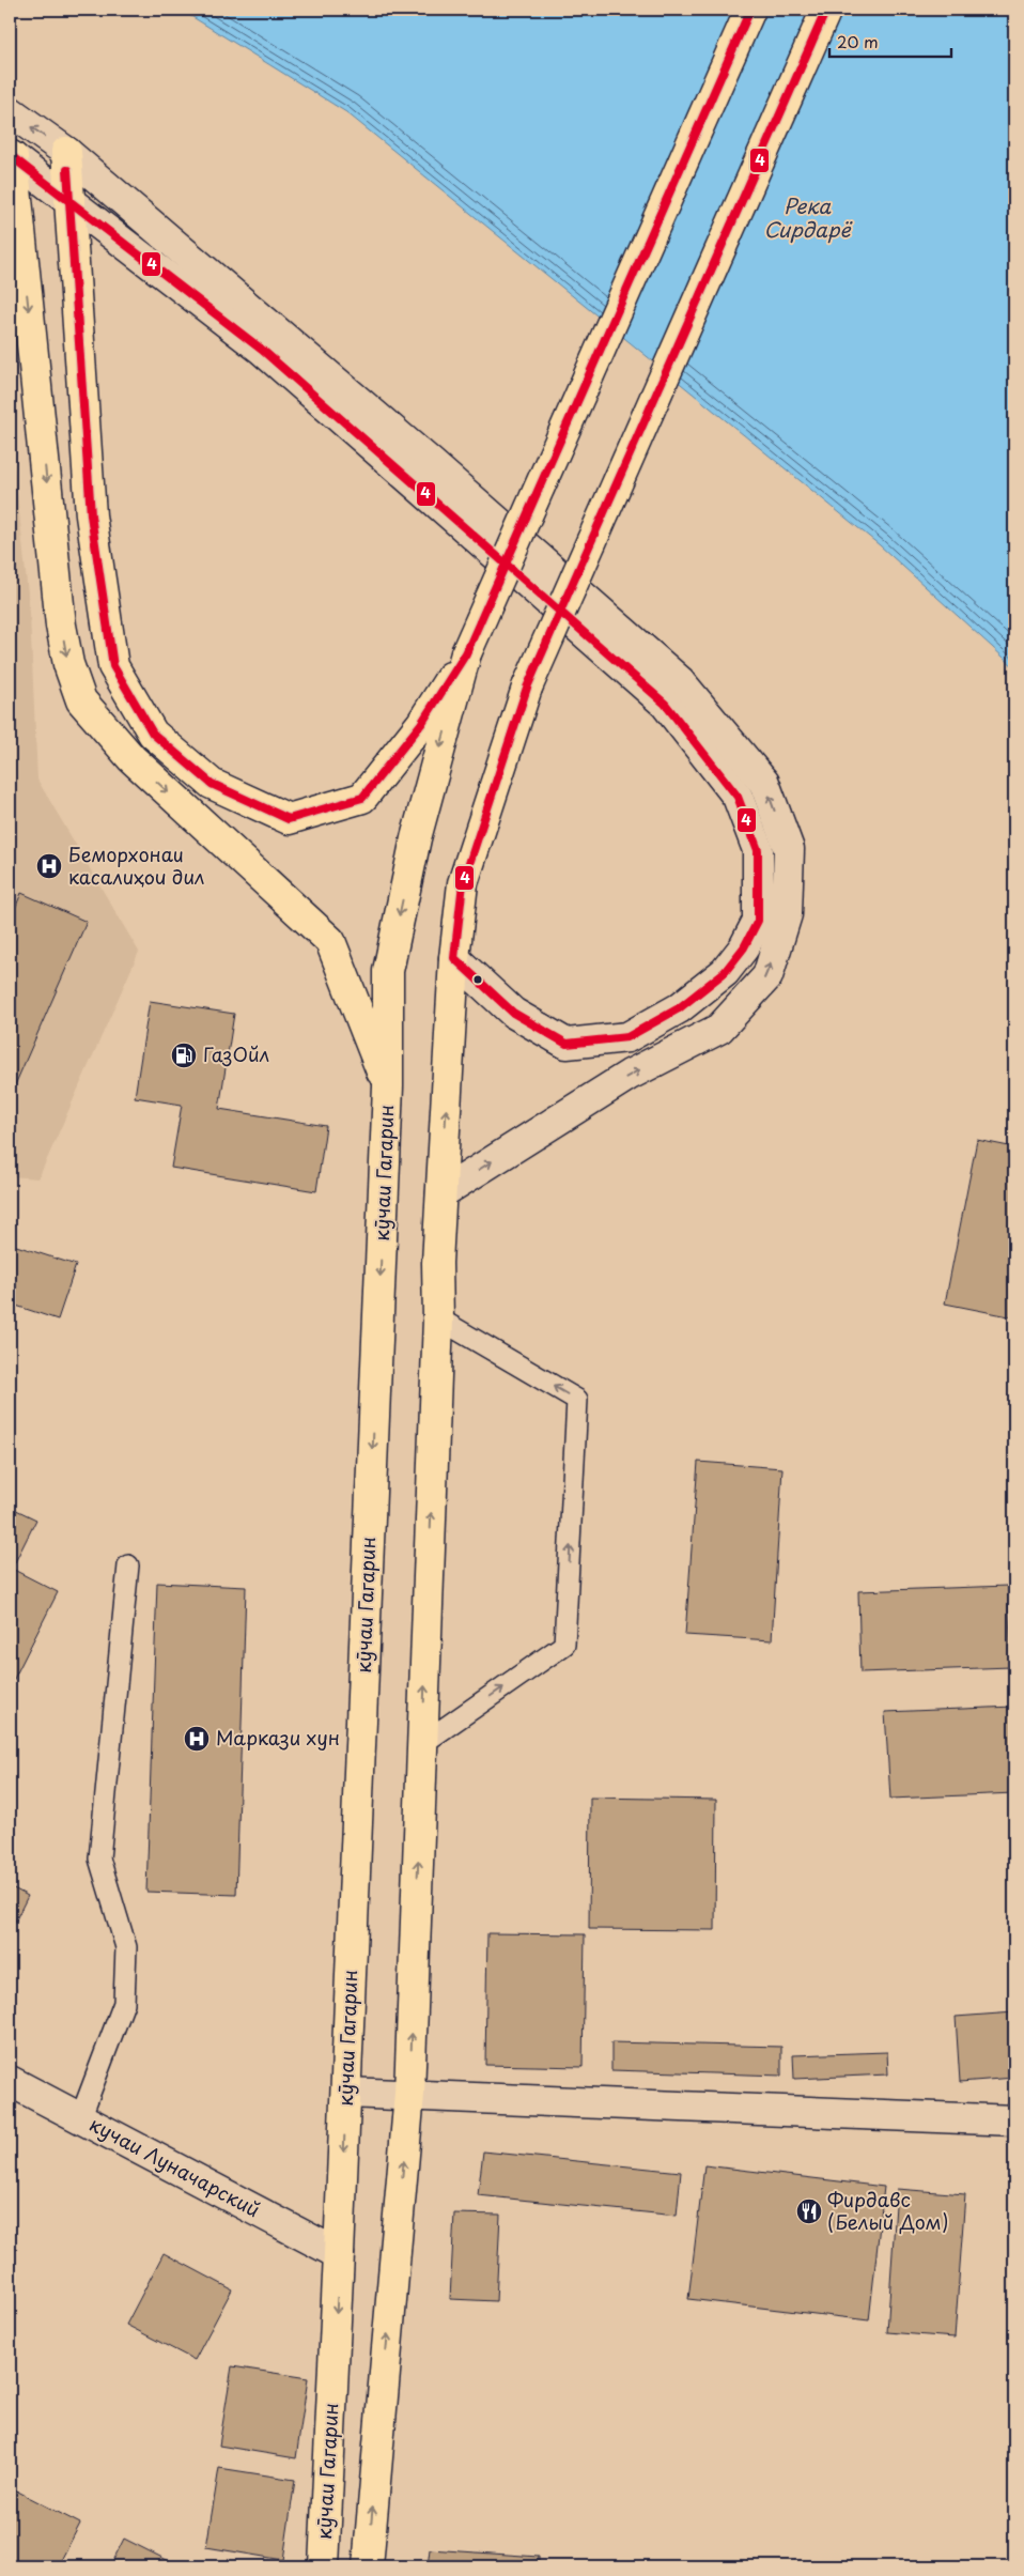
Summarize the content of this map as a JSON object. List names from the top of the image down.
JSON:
{
  "streets": {
    "highway": ["кӯчаи Гагарин"],
    "main road": ["кучаи Луначарский"]
  },
  "crossings": [
    ["кӯчаи Гагарин", "кучаи Луначарский"]
  ],
  "water": ["Река Сирдарё"],
  "places": {
    "hospital": ["Беморхонаи касалиҳои дил", "Маркази хун"],
    "fuel station": ["ГазОйл"],
    "restaurant": ["Фирдавс (Белый Дом)"]
  },
  "lines": ["transit line 4"],
  "scale_bar": "20 m"
}
